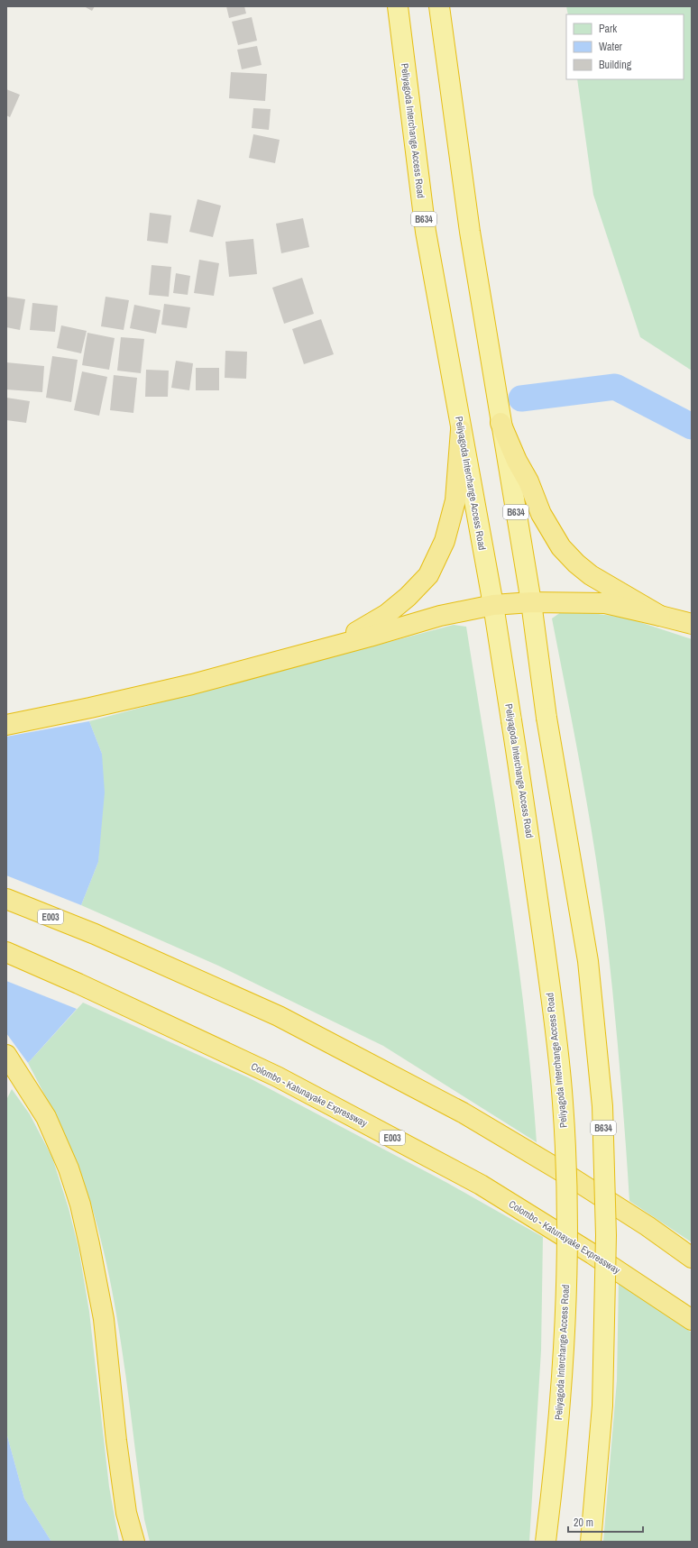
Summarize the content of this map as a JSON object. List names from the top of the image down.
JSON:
{
  "streets": {
    "highway": [
      "Peliyagoda Interchange Access Road",
      "B634",
      "E003",
      "Colombo - Katunayake Expressway"
    ]
  },
  "legend": ["Park", "Water", "Building"],
  "scale_bar": "20 m"
}
